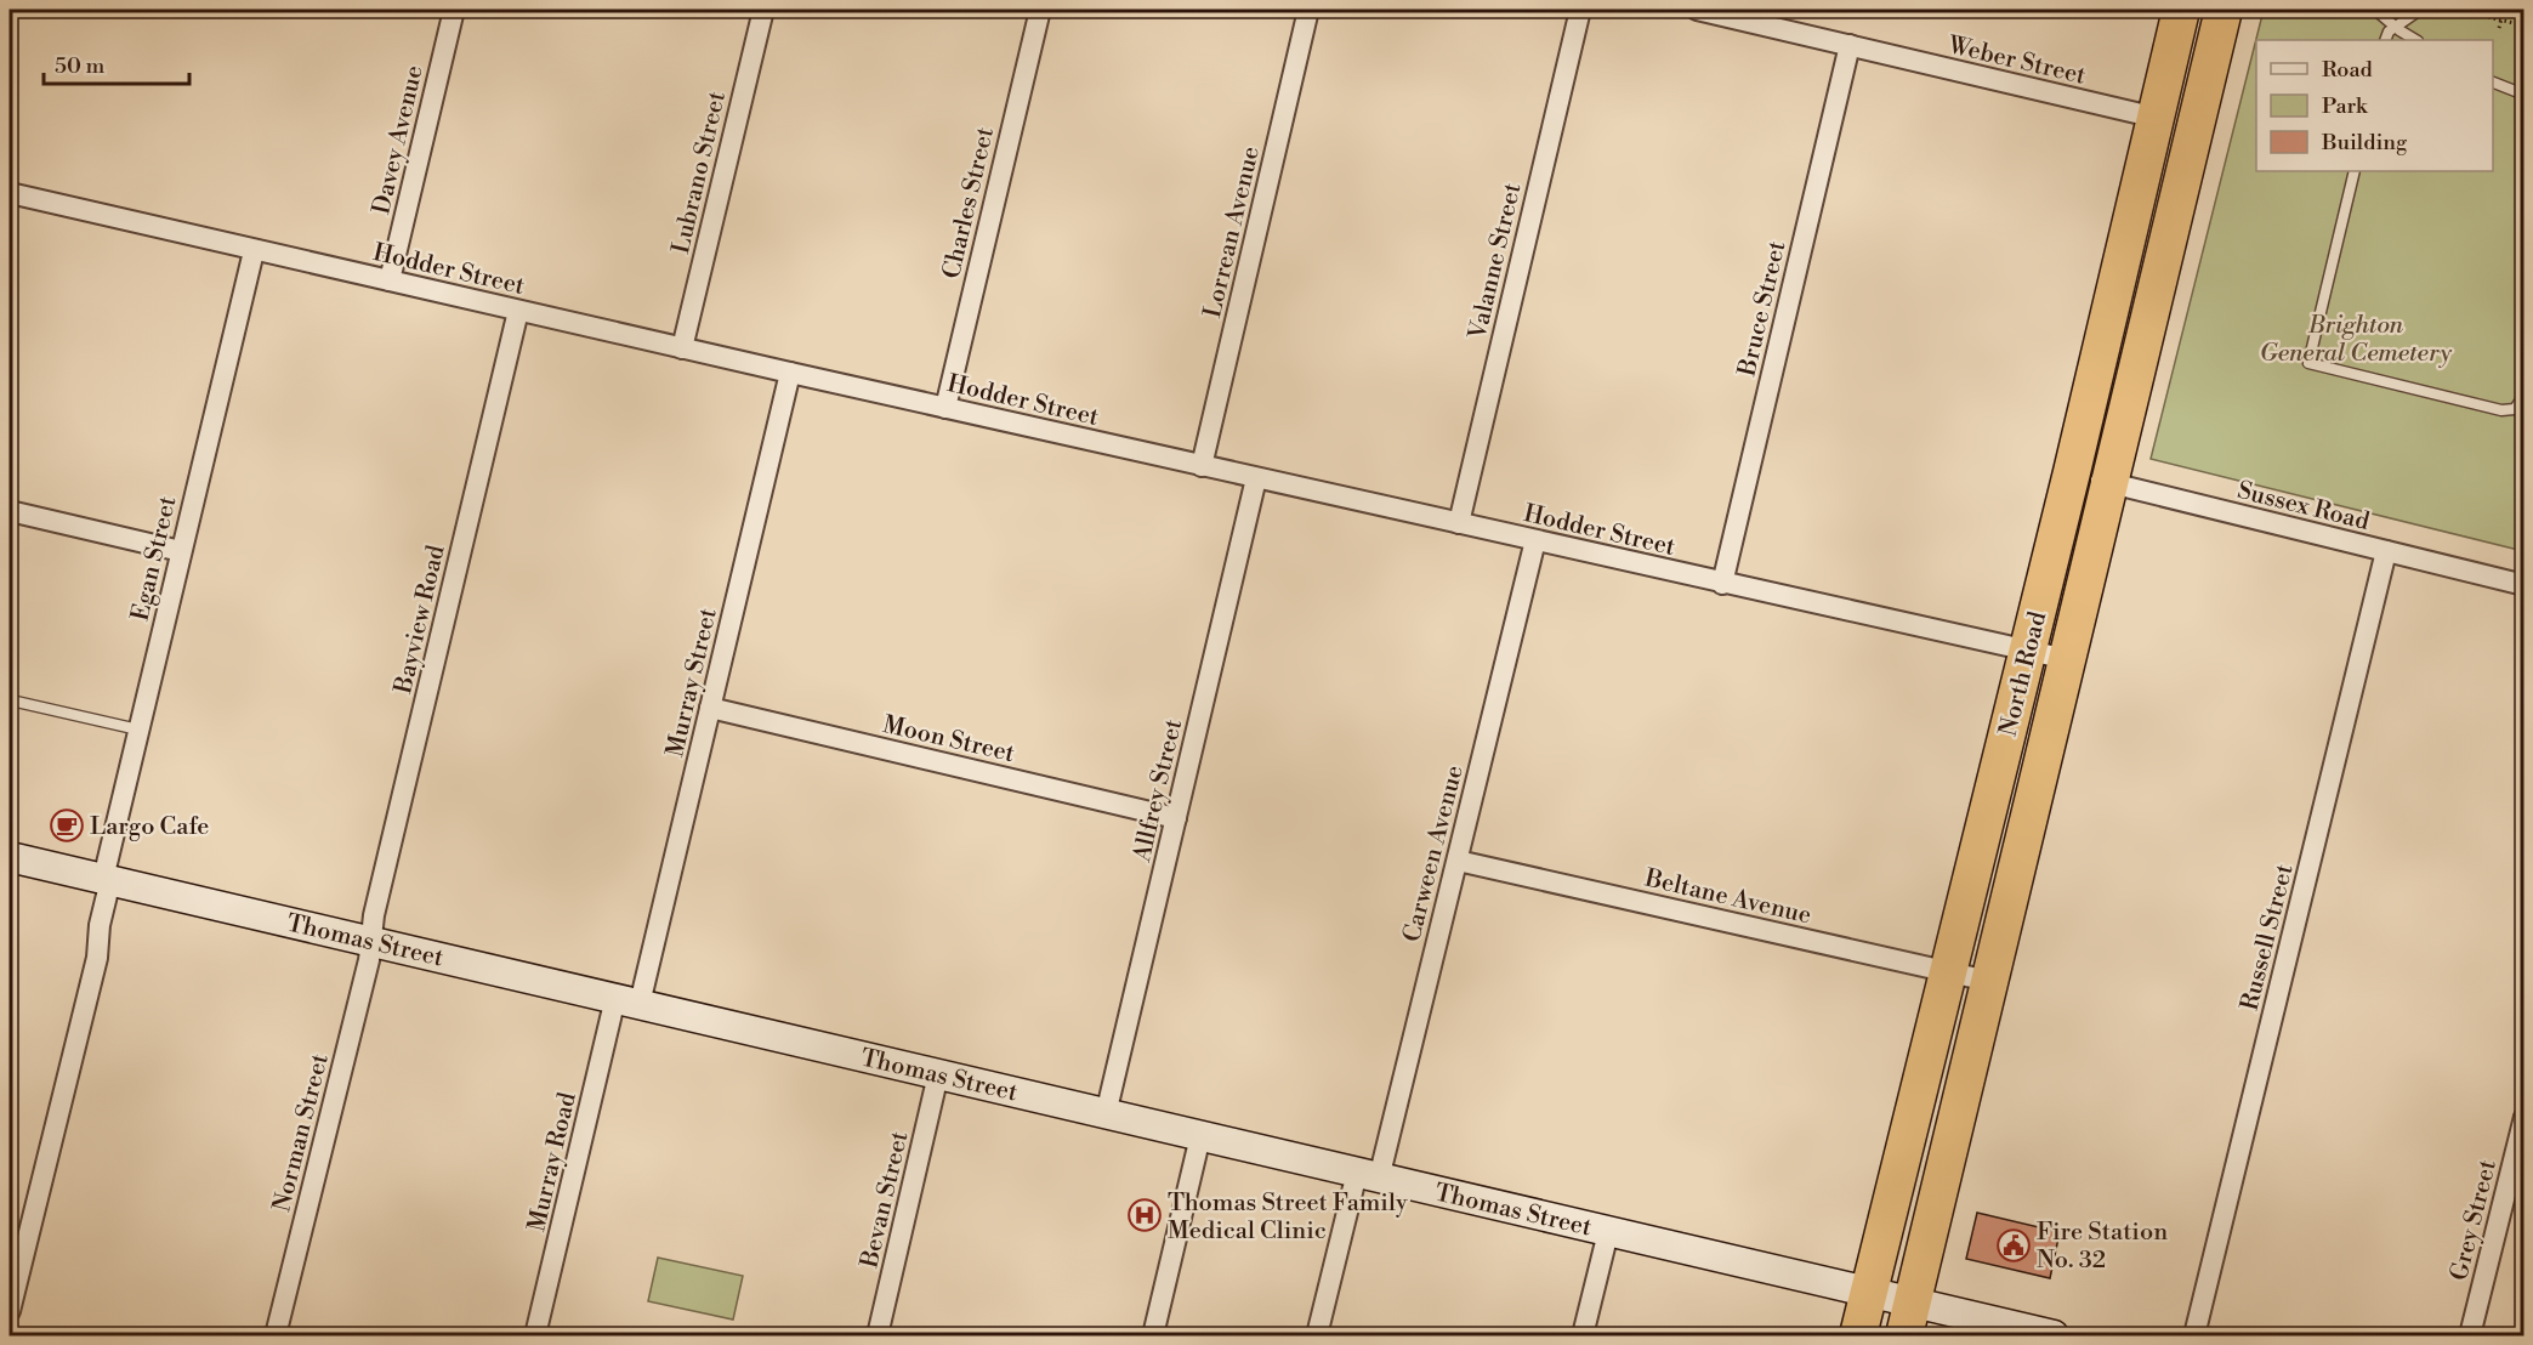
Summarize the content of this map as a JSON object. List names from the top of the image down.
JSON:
{
  "streets": {
    "highway": ["North Road"],
    "street": [
      "Weber Street",
      "Davey Avenue",
      "Lubrano Street",
      "Charles Street",
      "Lorrean Avenue",
      "Valanne Street",
      "Hodder Street",
      "Bruce Street",
      "Sussex Road",
      "Egan Street",
      "Bayview Road",
      "Murray Street",
      "Moon Street",
      "Allfrey Street",
      "Carween Avenue",
      "Beltane Avenue",
      "Russell Street",
      "Thomas Street",
      "Norman Street",
      "Murray Road",
      "Bevan Street",
      "Grey Street"
    ]
  },
  "crossings": [
    ["Weber Street", "Bruce Street"],
    ["Weber Street", "North Road"],
    ["Davey Avenue", "Hodder Street"],
    ["Lubrano Street", "Hodder Street"],
    ["Charles Street", "Hodder Street"],
    ["Lorrean Avenue", "Hodder Street"],
    ["Valanne Street", "Hodder Street"],
    ["Hodder Street", "Bruce Street"],
    ["Hodder Street", "Egan Street"],
    ["Hodder Street", "Bayview Road"],
    ["Hodder Street", "North Road"],
    ["Hodder Street", "Murray Street"],
    ["Hodder Street", "Allfrey Street"],
    ["Hodder Street", "Carween Avenue"],
    ["Sussex Road", "North Road"],
    ["Sussex Road", "Russell Street"],
    ["Egan Street", "Thomas Street"],
    ["Bayview Road", "Thomas Street"],
    ["Bayview Road", "Norman Street"],
    ["North Road", "Beltane Avenue"],
    ["North Road", "Thomas Street"],
    ["Murray Street", "Moon Street"],
    ["Murray Street", "Thomas Street"],
    ["Murray Street", "Murray Road"],
    ["Moon Street", "Allfrey Street"],
    ["Allfrey Street", "Thomas Street"],
    ["Carween Avenue", "Beltane Avenue"],
    ["Carween Avenue", "Thomas Street"],
    ["Thomas Street", "Norman Street"],
    ["Thomas Street", "Murray Road"],
    ["Thomas Street", "Bevan Street"]
  ],
  "parks": ["Brighton General Cemetery"],
  "places": {
    "cafe": ["Largo Cafe"],
    "hospital": ["Thomas Street Family Medical Clinic"],
    "public building": ["Fire Station No. 32"]
  },
  "legend": ["Road", "Park", "Building"],
  "scale_bar": "50 m"
}
